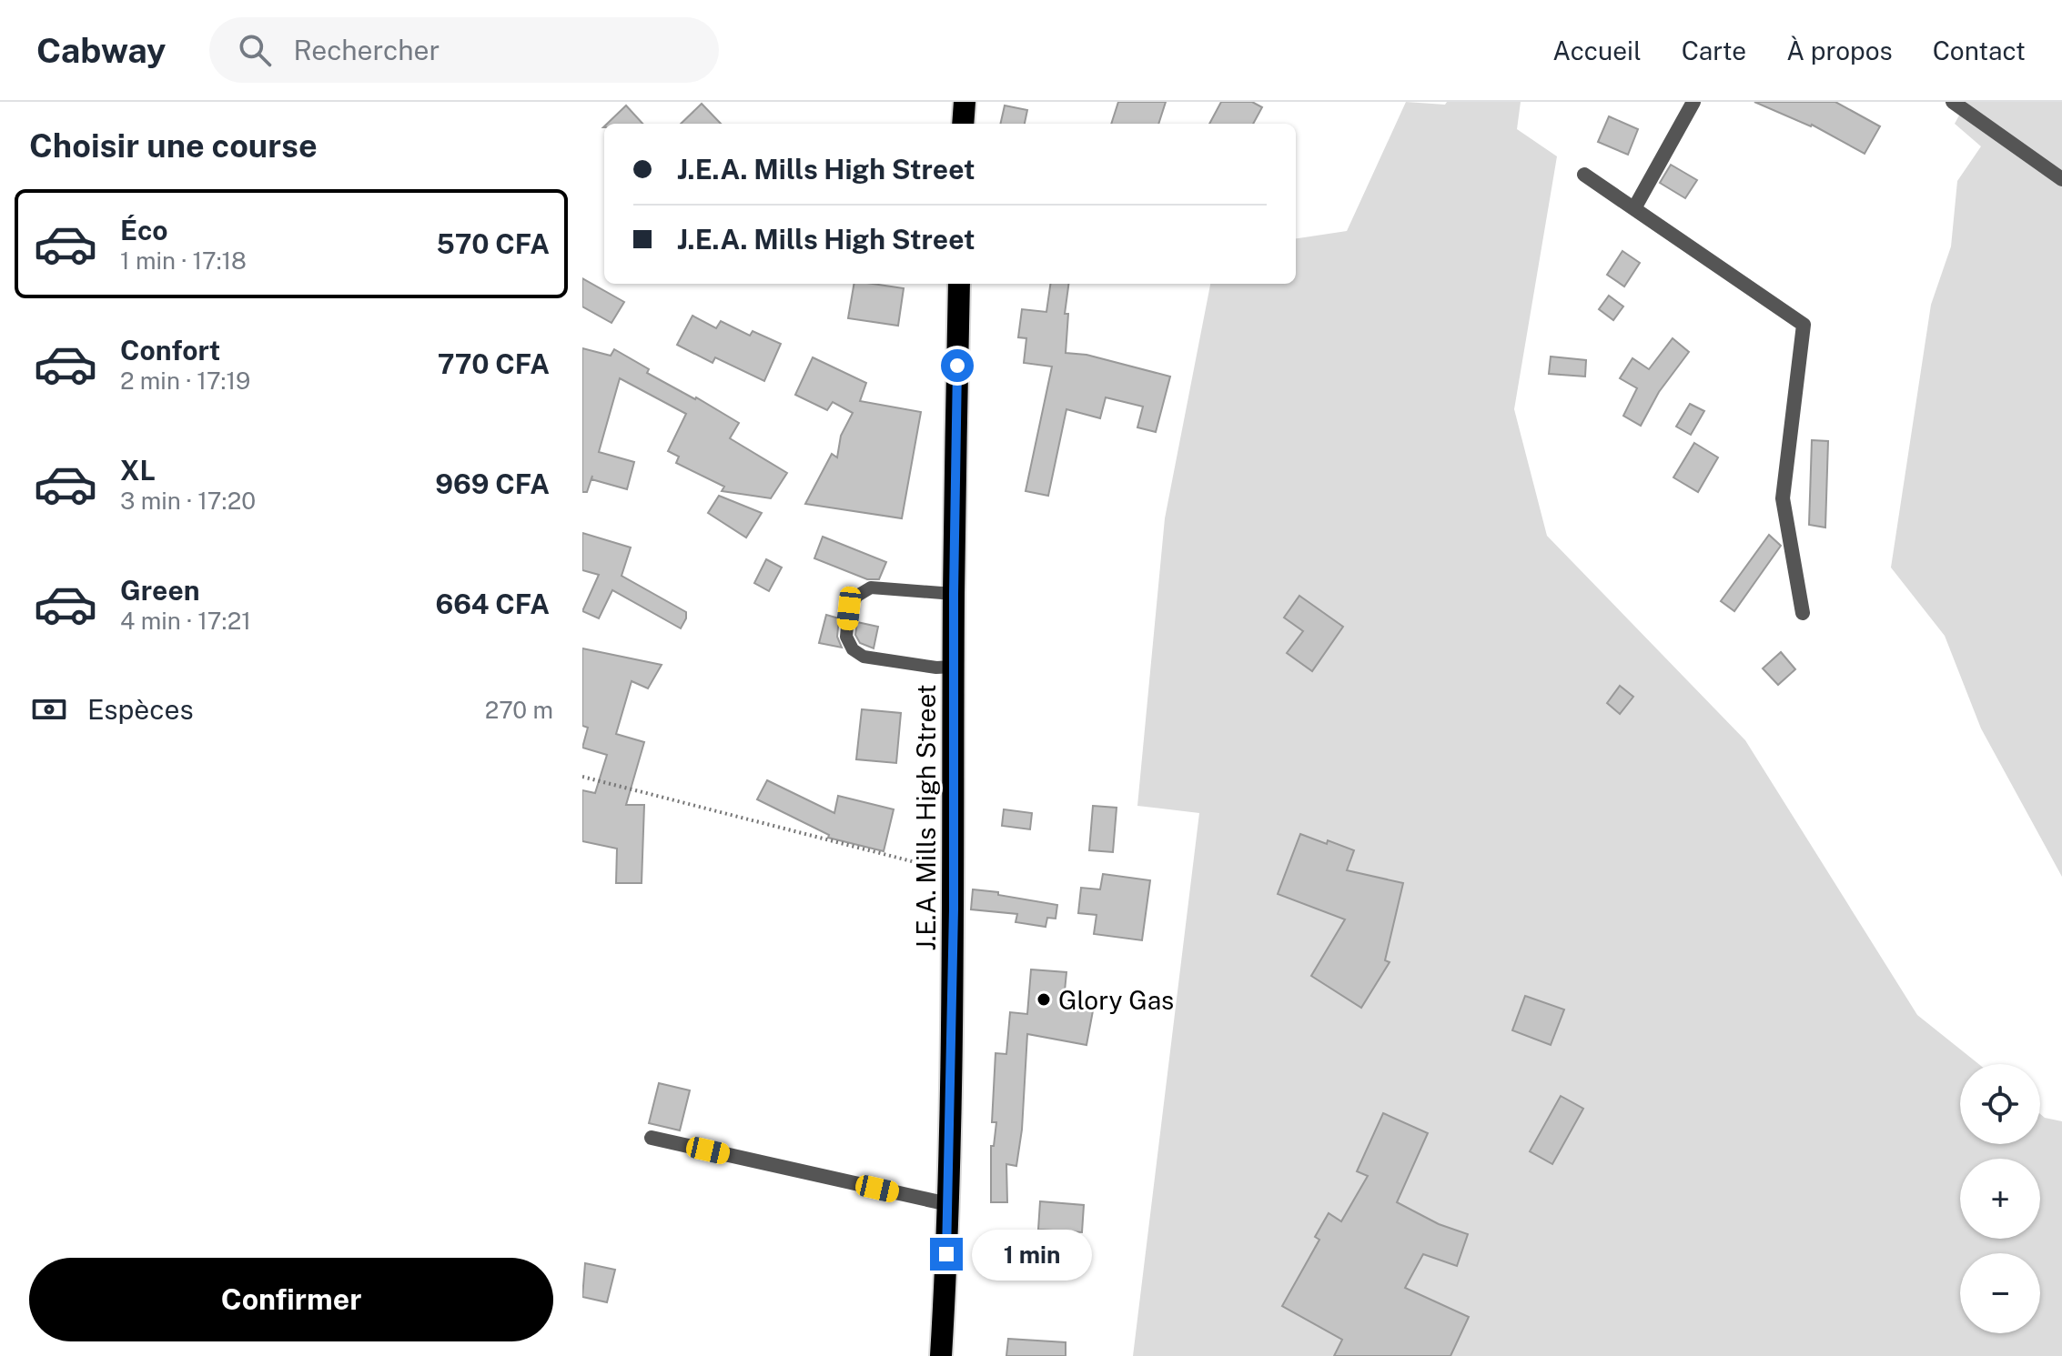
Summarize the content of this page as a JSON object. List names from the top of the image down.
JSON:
{
  "streets": {
    "highway": ["J.E.A. Mills High Street"]
  },
  "places": ["Glory Gas"],
  "page": {
    "header": "Cabway",
    "search": "Rechercher",
    "nav": [
      "Accueil",
      "Carte",
      "À propos",
      "Contact"
    ],
    "heading": "Choisir une course",
    "banner": ["J.E.A. Mills High Street", "J.E.A. Mills High Street"],
    "list": [
      {
        "name": "Éco",
        "note": "1 min · 17:18",
        "value": "570 CFA"
      },
      {
        "name": "Confort",
        "note": "2 min · 17:19",
        "value": "770 CFA"
      },
      {
        "name": "XL",
        "note": "3 min · 17:20",
        "value": "969 CFA"
      },
      {
        "name": "Green",
        "note": "4 min · 17:21",
        "value": "664 CFA"
      }
    ],
    "pay": ["Espèces", "270 m"],
    "map_buttons": ["+", "−"],
    "bubble": "1 min",
    "buttons": "Confirmer"
  }
}
